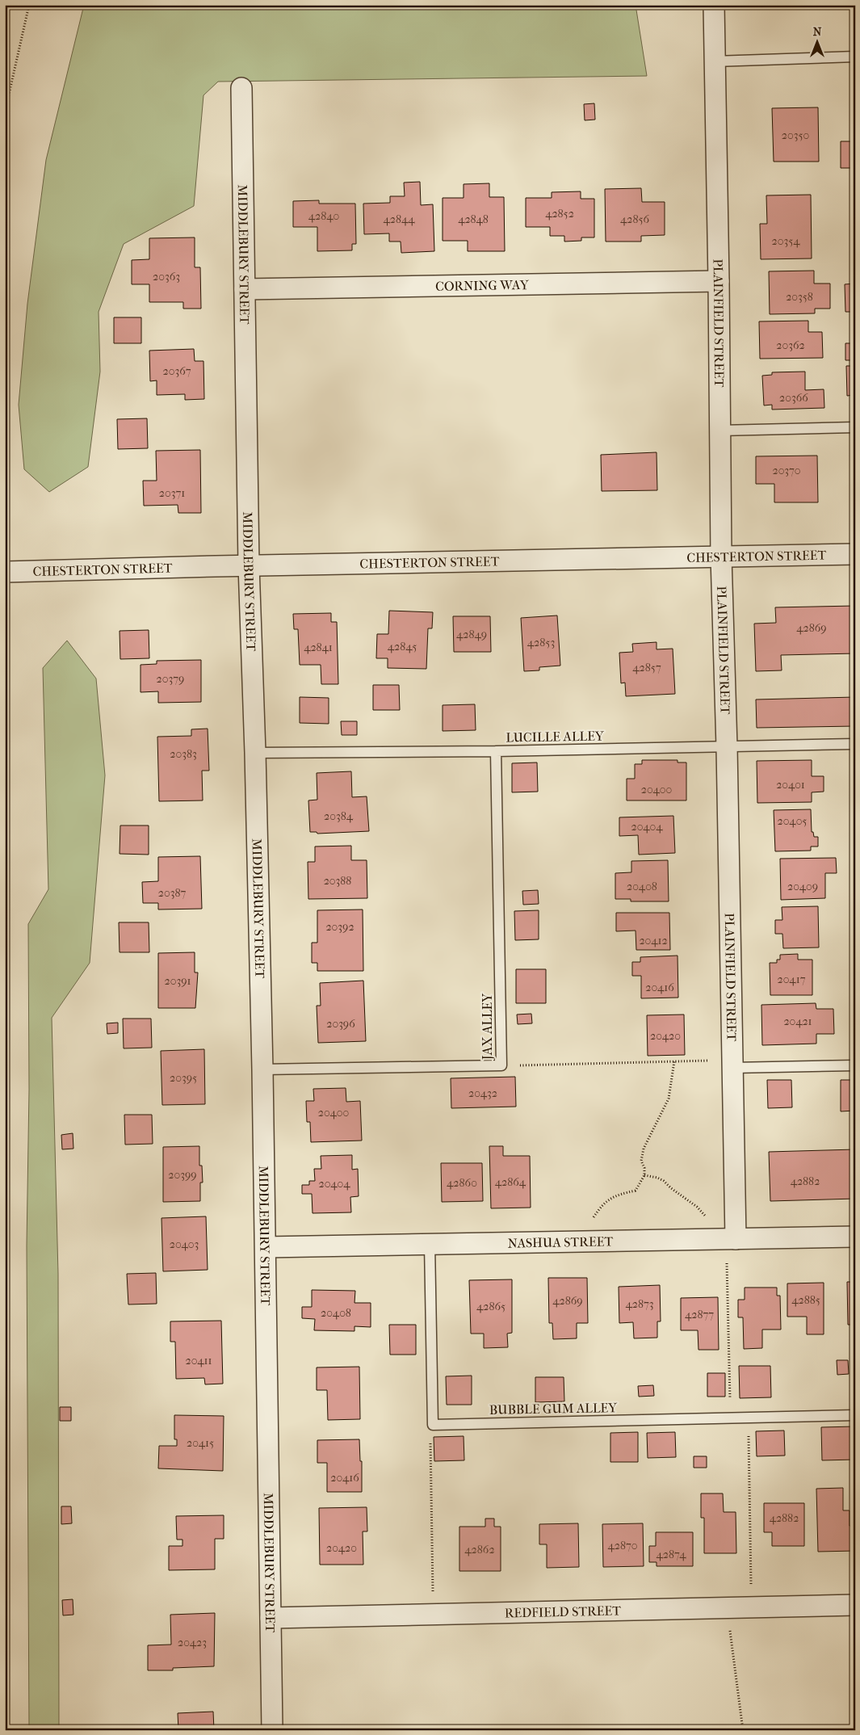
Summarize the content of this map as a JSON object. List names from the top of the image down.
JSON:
{
  "streets": {
    "street": [
      "MIDDLEBURY STREET",
      "CORNING WAY",
      "PLAINFIELD STREET",
      "CHESTERTON STREET",
      "NASHUA STREET",
      "REDFIELD STREET"
    ],
    "lane": ["LUCILLE ALLEY", "JAX ALLEY", "BUBBLE GUM ALLEY"]
  },
  "crossings": [
    ["MIDDLEBURY STREET", "CORNING WAY"],
    ["MIDDLEBURY STREET", "CHESTERTON STREET"],
    ["MIDDLEBURY STREET", "LUCILLE ALLEY"],
    ["MIDDLEBURY STREET", "JAX ALLEY"],
    ["MIDDLEBURY STREET", "NASHUA STREET"],
    ["MIDDLEBURY STREET", "REDFIELD STREET"],
    ["CORNING WAY", "PLAINFIELD STREET"],
    ["PLAINFIELD STREET", "CHESTERTON STREET"],
    ["PLAINFIELD STREET", "LUCILLE ALLEY"],
    ["PLAINFIELD STREET", "NASHUA STREET"],
    ["LUCILLE ALLEY", "JAX ALLEY"]
  ],
  "house_numbers": [
    "20350",
    "42852",
    "42840",
    "42844",
    "42848",
    "42856",
    "20354",
    "20363",
    "20358",
    "20362",
    "20367",
    "20366",
    "20370",
    "20371",
    "42869",
    "42849",
    "42853",
    "42845",
    "42841",
    "42857",
    "20379",
    "20383",
    "20401",
    "20400",
    "20384",
    "20405",
    "20404",
    "20388",
    "20408",
    "20409",
    "20387",
    "20392",
    "20412",
    "20417",
    "20391",
    "20416",
    "20421",
    "20396",
    "20420",
    "20395",
    "20432",
    "20400",
    "20399",
    "42882",
    "42864",
    "42860",
    "20404",
    "20403",
    "42885",
    "42869",
    "42873",
    "42865",
    "20408",
    "42877",
    "20411",
    "20415",
    "20416",
    "42882",
    "42870",
    "20420",
    "42862",
    "42874",
    "20423"
  ],
  "north": "top"
}
